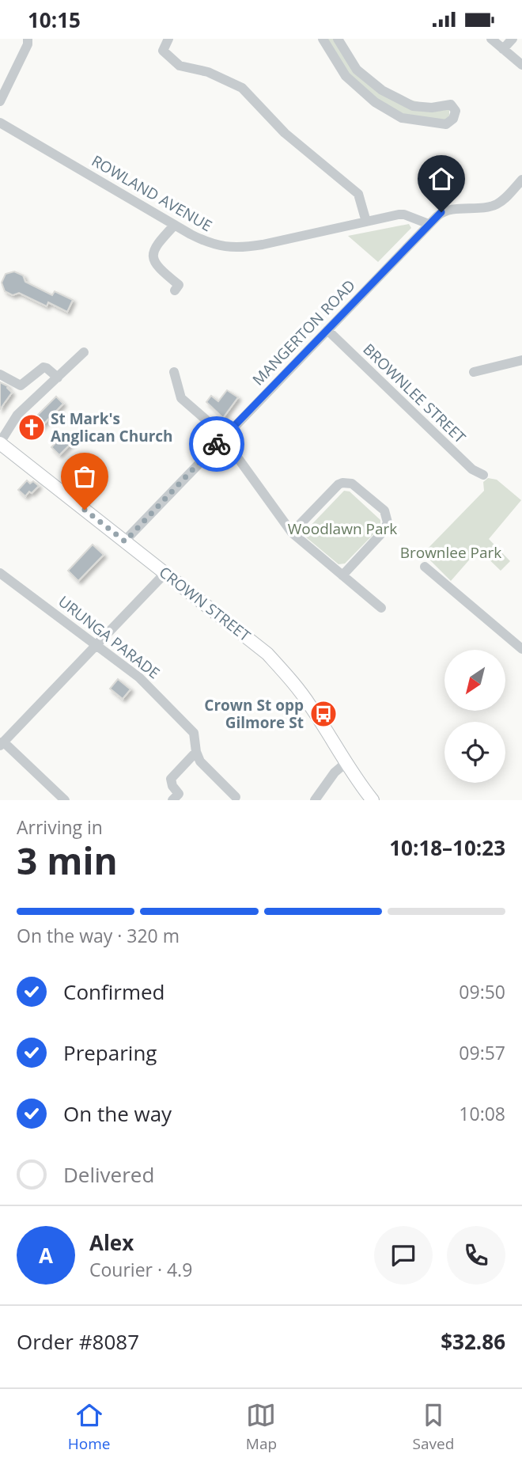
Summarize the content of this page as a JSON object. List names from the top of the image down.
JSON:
{
  "streets": {
    "main road": ["CROWN STREET"],
    "street": [
      "ROWLAND AVENUE",
      "MANGERTON ROAD",
      "BROWNLEE STREET",
      "URUNGA PARADE"
    ]
  },
  "crossings": [
    ["ROWLAND AVENUE", "MANGERTON ROAD"],
    ["MANGERTON ROAD", "BROWNLEE STREET"],
    ["MANGERTON ROAD", "CROWN STREET"]
  ],
  "parks": ["Woodlawn Park", "Brownlee Park"],
  "places": {
    "church": ["St Mark's Anglican Church"],
    "bus stop": ["Crown St opp Gilmore St"]
  },
  "north": "bottom left",
  "page": {
    "status": "10:15",
    "heading": ["3 min", "Arriving in", "10:18–10:23"],
    "panel": [
      "Alex",
      "Courier · 4.9",
      "Order #8087",
      "$32.86"
    ],
    "bar": "On the way · 320 m",
    "list": [
      ["Confirmed", "09:50"],
      ["Preparing", "09:57"],
      ["On the way", "10:08"],
      "Delivered"
    ],
    "round": "A",
    "tabs": ["Home", "Map", "Saved"]
  }
}
